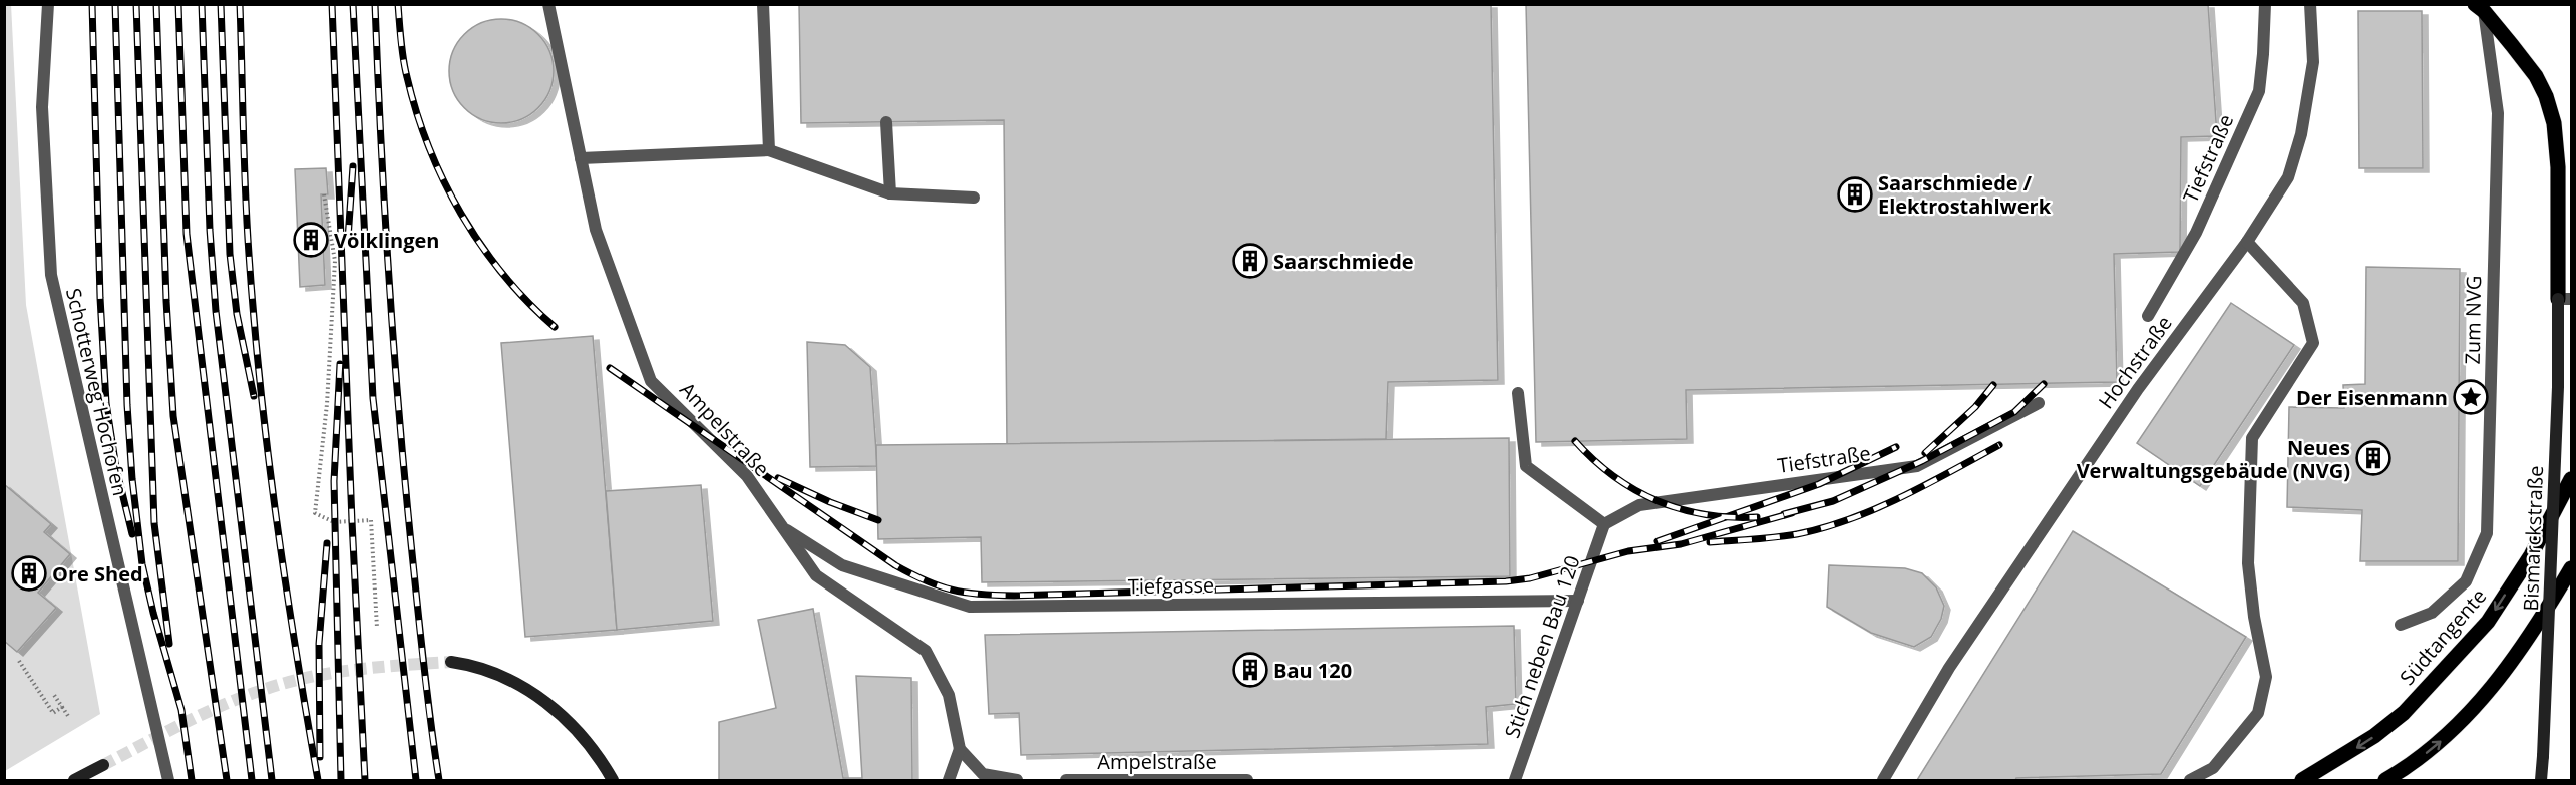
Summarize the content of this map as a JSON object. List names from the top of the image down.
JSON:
{
  "streets": {
    "main road": ["Bismarckstraße", "Südtangente"],
    "lane": [
      "Tiefstraße",
      "Zum NVG",
      "Hochstraße",
      "Schotterweg Hochofen",
      "Ampelstraße",
      "Tiefgasse",
      "Stich neben Bau 120"
    ]
  },
  "crossings": [
    ["Tiefstraße", "Stich neben Bau 120"],
    ["Ampelstraße", "Tiefgasse"],
    ["Tiefgasse", "Stich neben Bau 120"]
  ],
  "places": {
    "building": [
      "Saarschmiede / Elektrostahlwerk",
      "Völklingen",
      "Saarschmiede",
      "Neues Verwaltungsgebäude (NVG)",
      "Ore Shed",
      "Bau 120"
    ],
    "place": ["Der Eisenmann"]
  }
}
